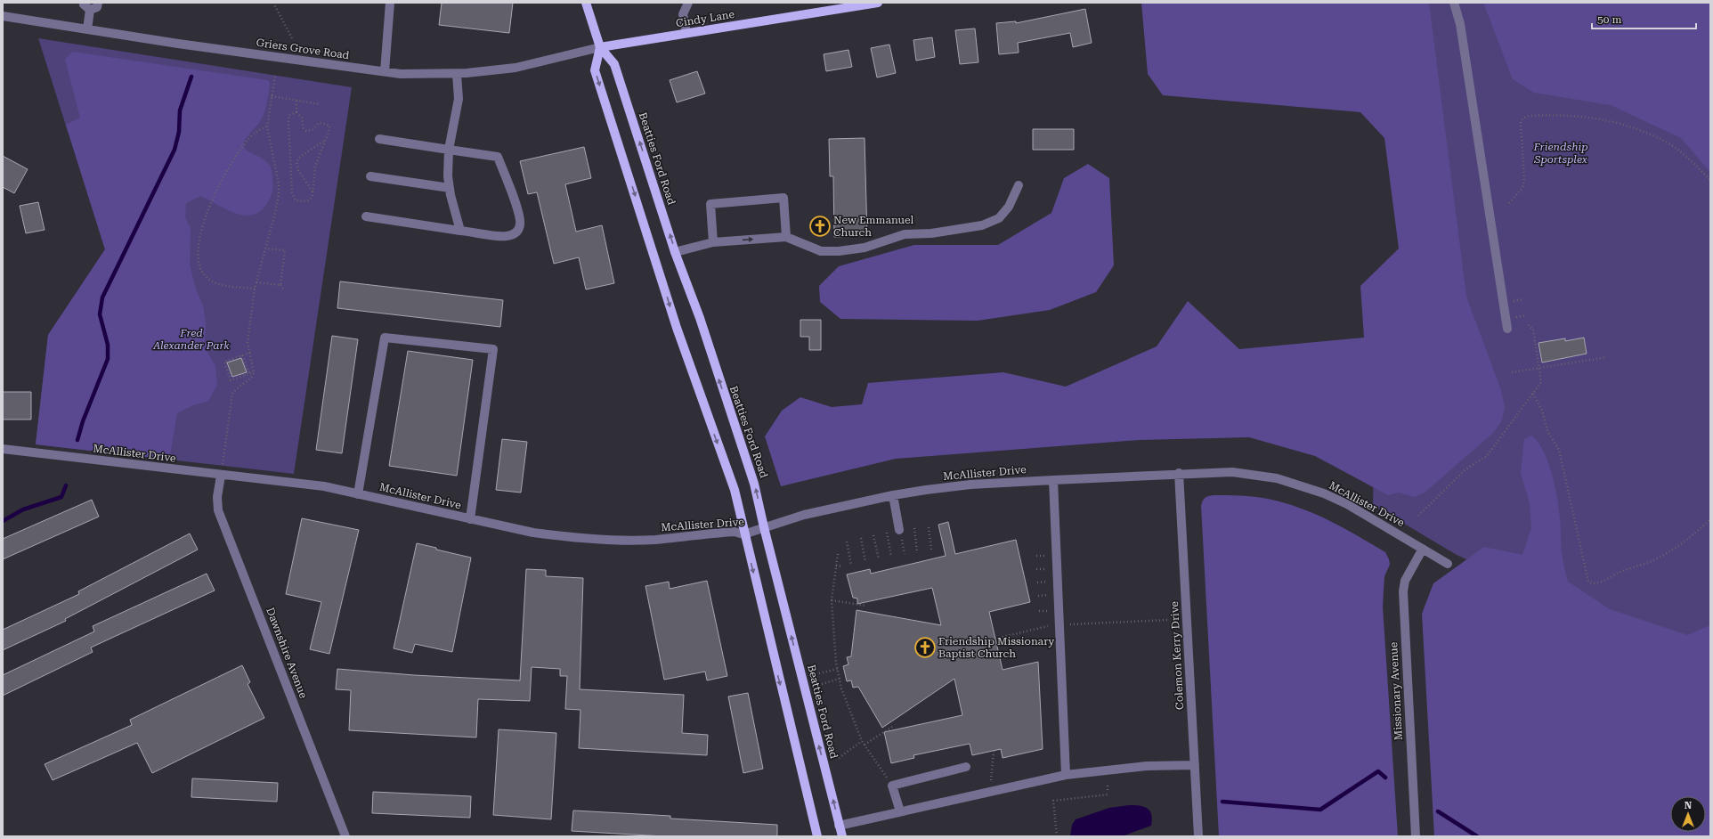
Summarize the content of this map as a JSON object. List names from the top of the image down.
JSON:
{
  "streets": {
    "main road": ["Cindy Lane", "Beatties Ford Road"],
    "street": [
      "Griers Grove Road",
      "McAllister Drive",
      "Dawnshire Avenue",
      "Colemon Kerry Drive",
      "Missionary Avenue"
    ]
  },
  "crossings": [
    ["Cindy Lane", "Griers Grove Road"],
    ["Cindy Lane", "Beatties Ford Road"],
    ["Griers Grove Road", "Beatties Ford Road"],
    ["Beatties Ford Road", "McAllister Drive"],
    ["McAllister Drive", "Dawnshire Avenue"],
    ["McAllister Drive", "Colemon Kerry Drive"],
    ["McAllister Drive", "Missionary Avenue"]
  ],
  "parks": ["Friendship Sportsplex", "Fred Alexander Park"],
  "places": {
    "church": ["New Emmanuel Church", "Friendship Missionary Baptist Church"]
  },
  "scale_bar": "50 m",
  "north": "top"
}
